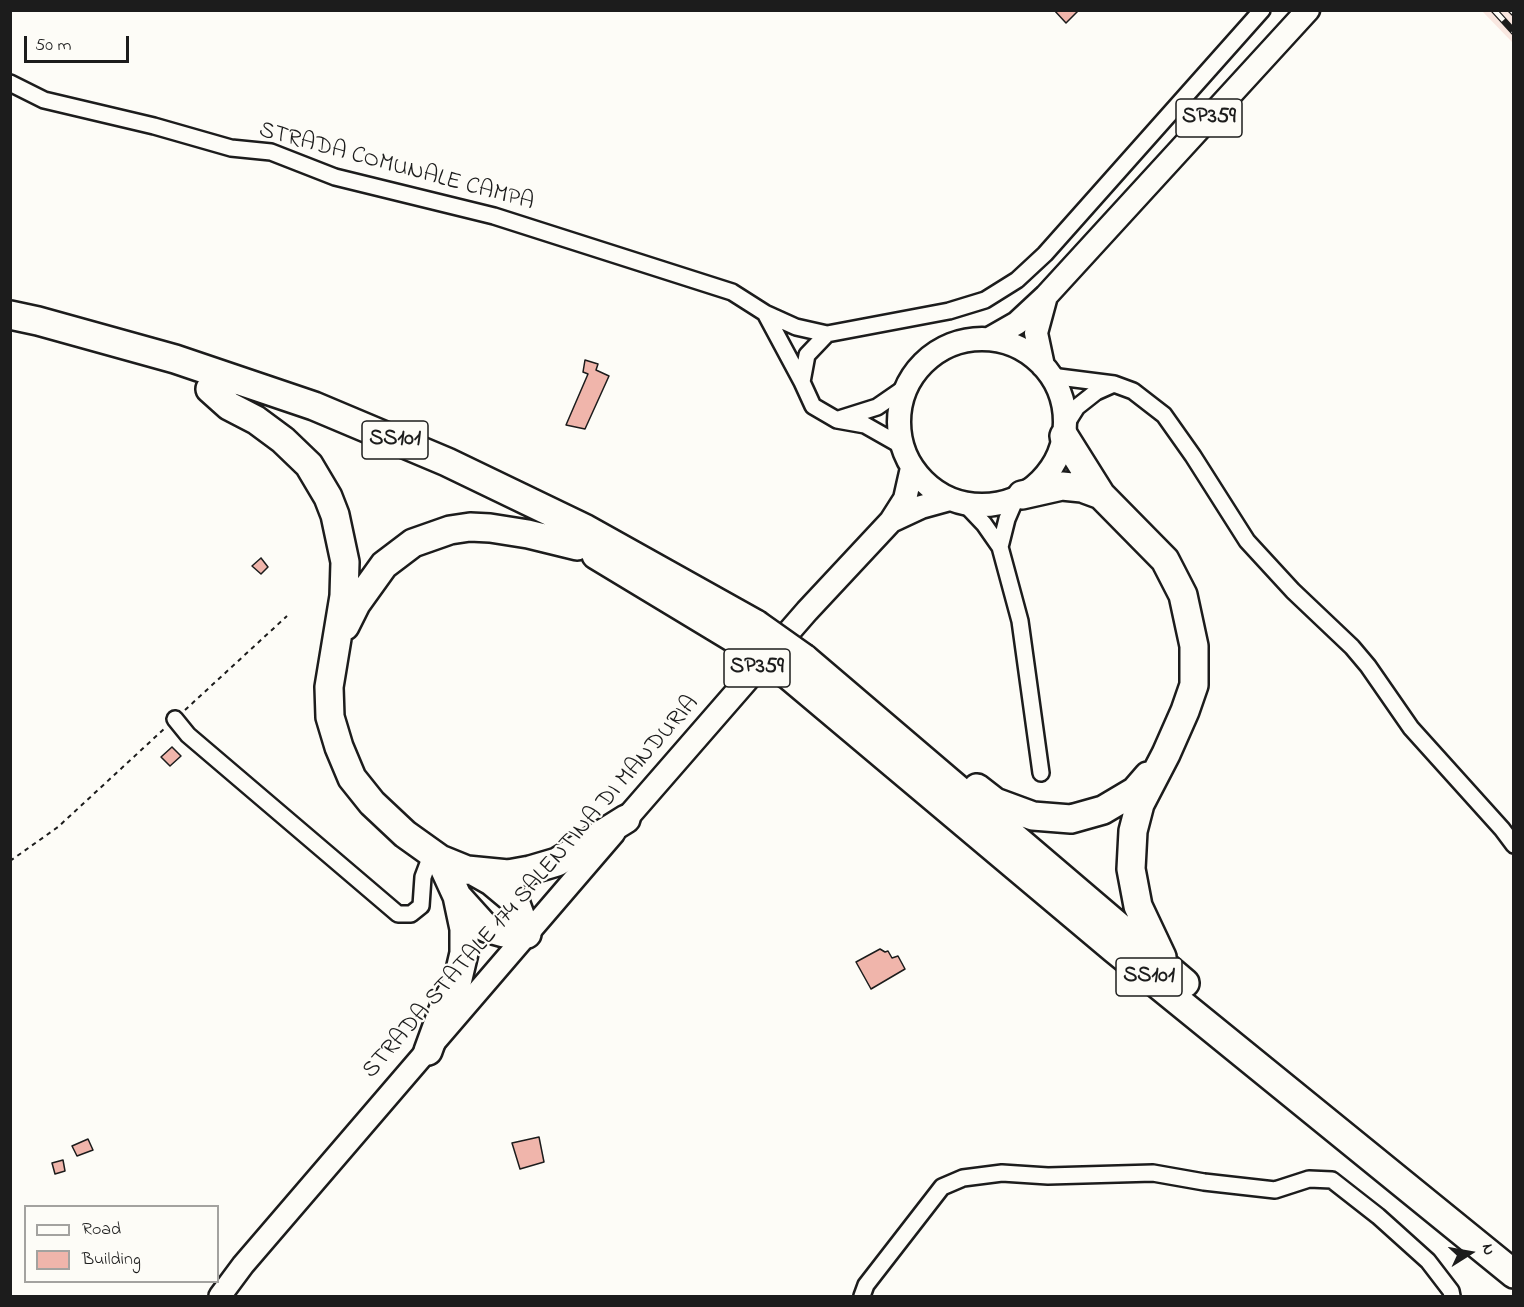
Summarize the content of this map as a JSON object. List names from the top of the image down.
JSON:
{
  "streets": {
    "highway": ["SS101"],
    "main road": ["SP359", "STRADA STATALE 174 SALENTINA DI MANDURIA"],
    "street": ["STRADA COMUNALE CAMPA"]
  },
  "crossings": [
    ["SP359", "STRADA STATALE 174 SALENTINA DI MANDURIA"]
  ],
  "legend": ["Road", "Building"],
  "scale_bar": "50 m",
  "north": "right"
}
